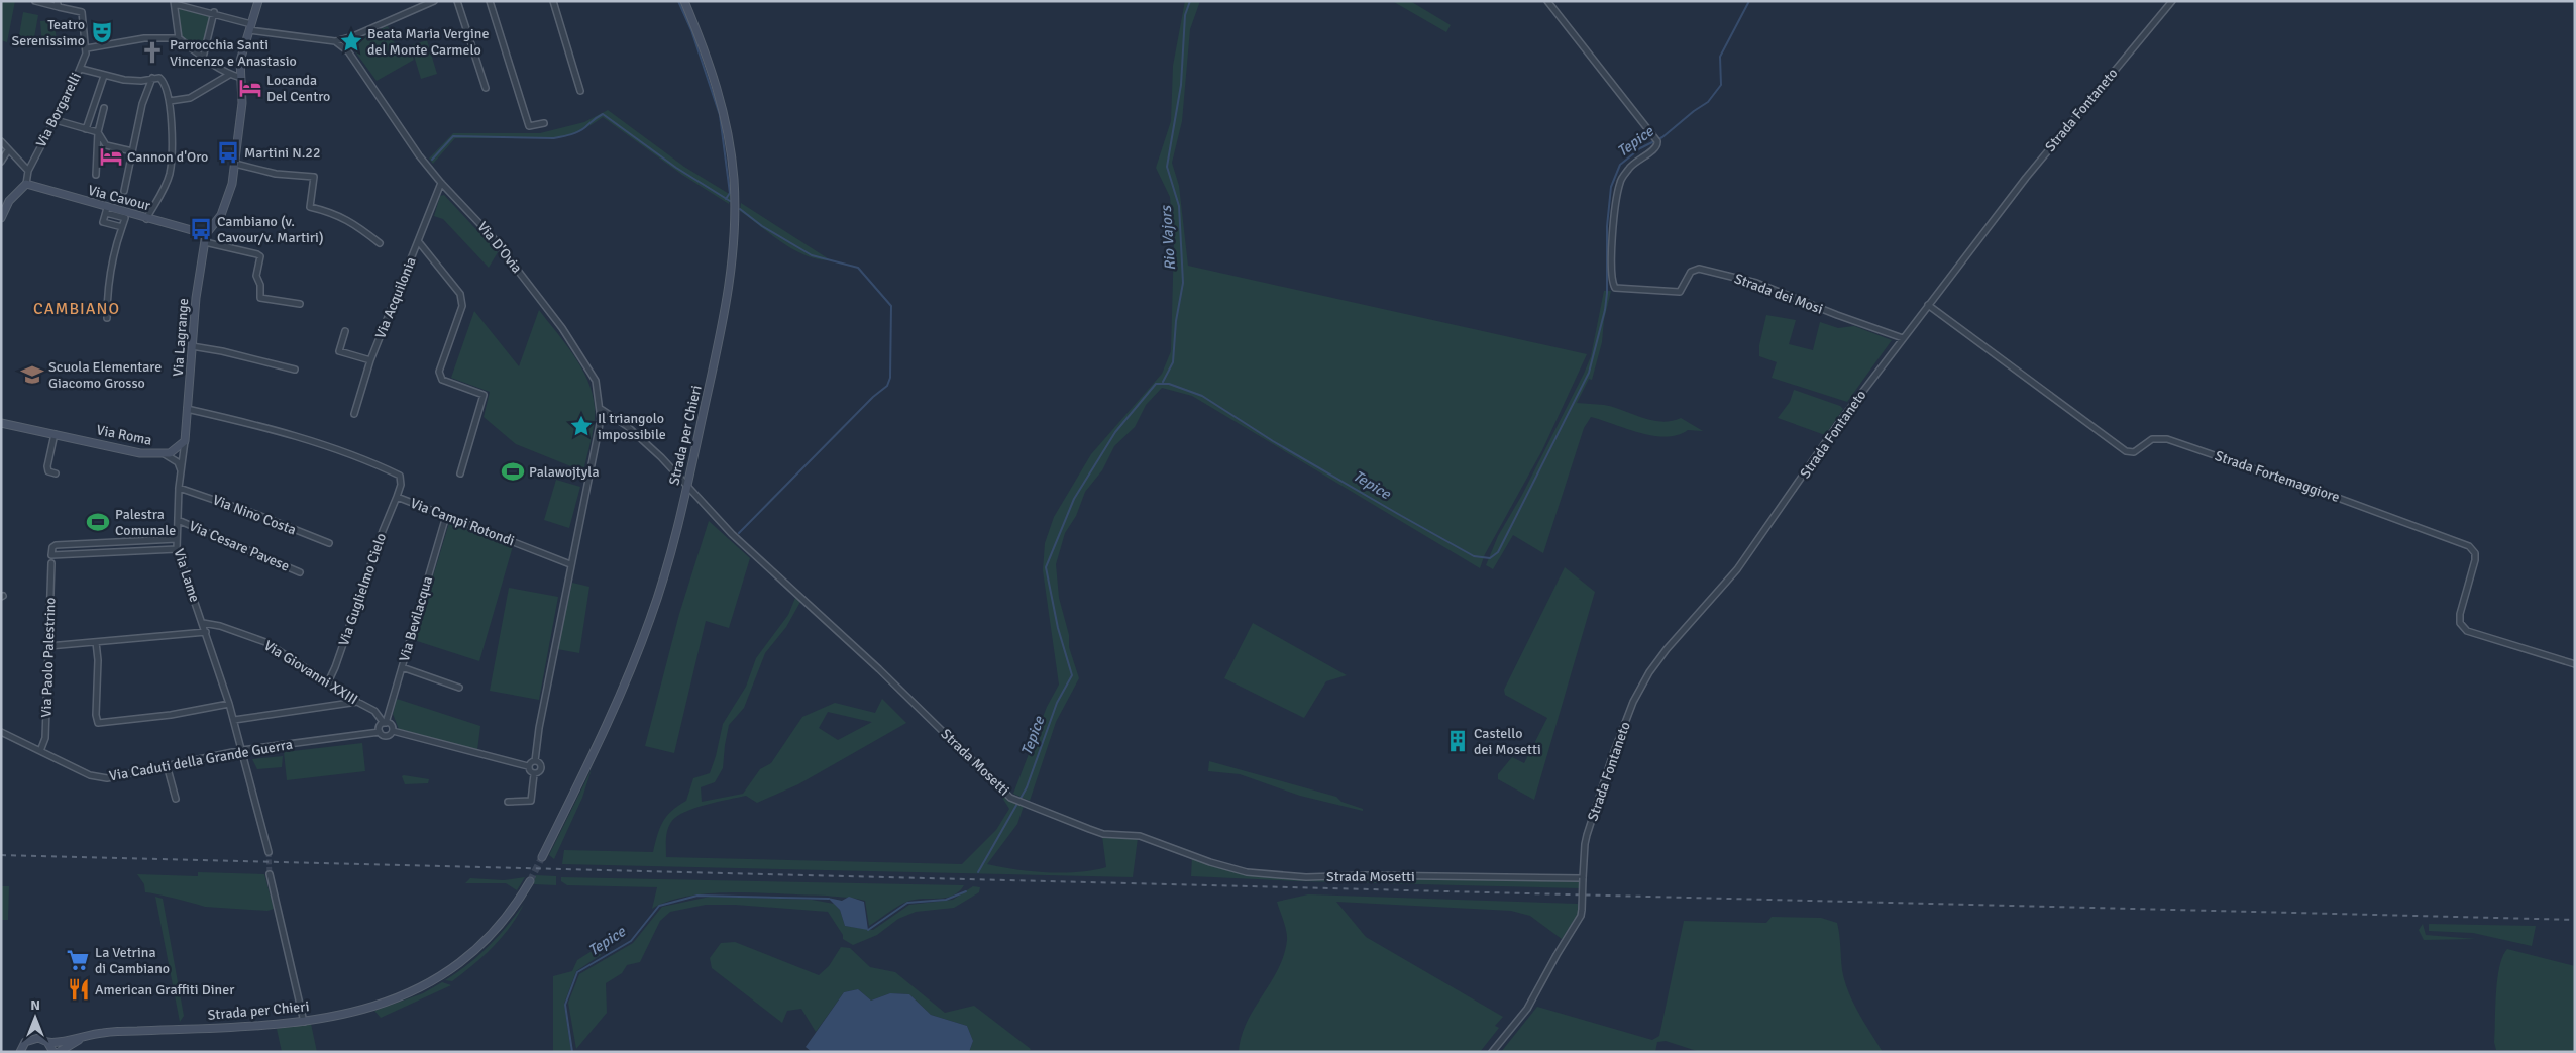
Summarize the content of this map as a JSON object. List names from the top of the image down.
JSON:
{
  "streets": {
    "main road": [
      "Via Cavour",
      "Via Lagrange",
      "Via Roma",
      "Strada per Chieri"
    ],
    "street": [
      "Via Borgarelli",
      "Strada Fontaneto",
      "Via D'Ovia",
      "Strada dei Mosi",
      "Via Acquilonia",
      "Strada Fortemaggiore",
      "Via Nino Costa",
      "Via Campi Rotondi",
      "Via Cesare Pavese",
      "Via Lame",
      "Via Guglielmo Cielo",
      "Via Bevilacqua",
      "Via Paolo Palestrino",
      "Via Giovanni XXIII",
      "Via Caduti della Grande Guerra",
      "Strada Mosetti"
    ]
  },
  "crossings": [
    ["Via Borgarelli", "Via Cavour"],
    ["Strada Fontaneto", "Strada dei Mosi"],
    ["Strada Fontaneto", "Strada Fortemaggiore"],
    ["Strada Fontaneto", "Strada Mosetti"],
    ["Via Cavour", "Via Lagrange"],
    ["Via D'Ovia", "Via Acquilonia"],
    ["Via D'Ovia", "Via Campi Rotondi"],
    ["Via D'Ovia", "Strada Mosetti"],
    ["Via Lagrange", "Via Roma"],
    ["Via Lagrange", "Via Campi Rotondi"],
    ["Via Lagrange", "Via Lame"],
    ["Via Roma", "Via Lame"],
    ["Strada per Chieri", "Strada Mosetti"],
    ["Via Nino Costa", "Via Lame"],
    ["Via Campi Rotondi", "Via Guglielmo Cielo"],
    ["Via Campi Rotondi", "Via Bevilacqua"],
    ["Via Cesare Pavese", "Via Lame"],
    ["Via Lame", "Via Giovanni XXIII"],
    ["Via Lame", "Via Caduti della Grande Guerra"],
    ["Via Guglielmo Cielo", "Via Giovanni XXIII"],
    ["Via Bevilacqua", "Via Giovanni XXIII"],
    ["Via Bevilacqua", "Via Caduti della Grande Guerra"],
    ["Via Paolo Palestrino", "Via Caduti della Grande Guerra"],
    ["Via Giovanni XXIII", "Via Caduti della Grande Guerra"]
  ],
  "districts": ["CAMBIANO"],
  "water": ["Tepice", "Rio Vajors"],
  "places": {
    "theatre": ["Teatro Serenissimo"],
    "place": ["Beata Maria Vergine del Monte Carmelo", "Il triangolo impossibile"],
    "church": ["Parrocchia Santi Vincenzo e Anastasio"],
    "hotel": ["Locanda Del Centro", "Cannon d'Oro"],
    "bus stop": ["Martini N.22", "Cambiano (v. Cavour/v. Martiri)"],
    "school or university": ["Scuola Elementare Giacomo Grosso"],
    "sports": ["Palawojtyla", "Palestra Comunale"],
    "building": ["Castello dei Mosetti"],
    "supermarket": ["La Vetrina di Cambiano"],
    "restaurant": ["American Graffiti Diner"]
  },
  "north": "top"
}
